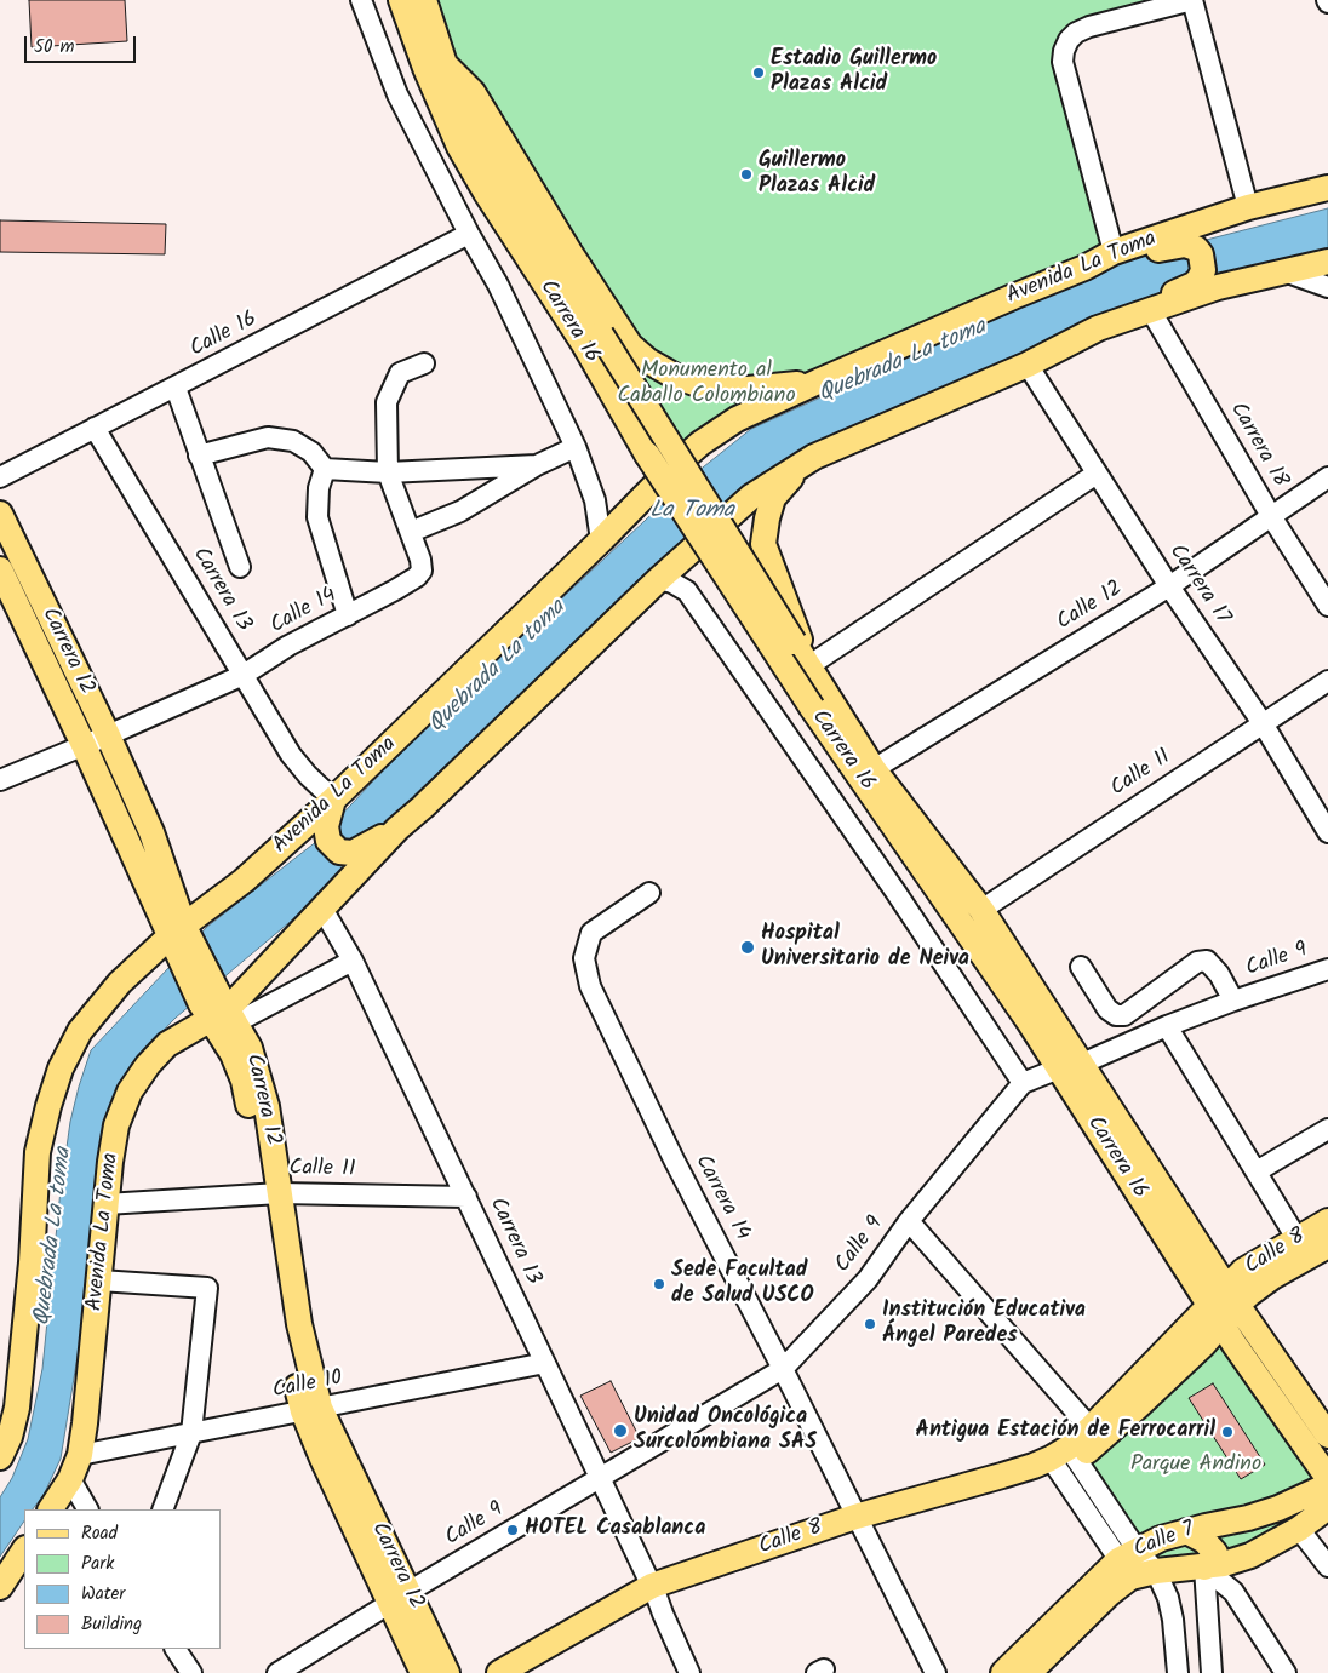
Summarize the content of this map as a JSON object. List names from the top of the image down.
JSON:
{
  "streets": {
    "main road": [
      "Avenida La Toma",
      "Carrera 16",
      "Carrera 12",
      "Calle 8",
      "Calle 7"
    ],
    "street": [
      "Calle 16",
      "Carrera 18",
      "Carrera 17",
      "Carrera 13",
      "Calle 12",
      "Calle 14",
      "Calle 11",
      "Calle 9",
      "Carrera 14",
      "Calle 10"
    ]
  },
  "crossings": [
    ["Avenida La Toma", "Carrera 18"],
    ["Avenida La Toma", "Carrera 17"],
    ["Avenida La Toma", "Carrera 13"],
    ["Avenida La Toma", "Carrera 12"],
    ["Avenida La Toma", "Calle 11"],
    ["Avenida La Toma", "Calle 10"],
    ["Carrera 16", "Calle 12"],
    ["Carrera 16", "Calle 11"],
    ["Carrera 16", "Calle 9"],
    ["Carrera 16", "Calle 8"],
    ["Calle 16", "Carrera 13"],
    ["Carrera 18", "Calle 12"],
    ["Carrera 17", "Calle 12"],
    ["Carrera 17", "Calle 11"],
    ["Carrera 13", "Calle 14"],
    ["Carrera 13", "Calle 11"],
    ["Carrera 13", "Calle 9"],
    ["Carrera 13", "Calle 8"],
    ["Carrera 13", "Calle 10"],
    ["Calle 14", "Carrera 12"],
    ["Carrera 12", "Calle 11"],
    ["Carrera 12", "Calle 9"],
    ["Carrera 12", "Calle 10"],
    ["Calle 9", "Carrera 14"],
    ["Carrera 14", "Calle 8"]
  ],
  "water": ["Quebrada La toma", "La Toma"],
  "parks": ["Monumento al Caballo Colombiano", "Parque Andino"],
  "places": [
    "Estadio Guillermo Plazas Alcid",
    "Guillermo Plazas Alcid",
    "Hospital Universitario de Neiva",
    "Sede Facultad de Salud USCO",
    "Institución Educativa Ángel Paredes",
    "Unidad Oncológica Surcolombiana SAS",
    "Antigua Estación de Ferrocarril",
    "HOTEL Casablanca"
  ],
  "legend": [
    "Road",
    "Park",
    "Water",
    "Building"
  ],
  "scale_bar": "50 m"
}
